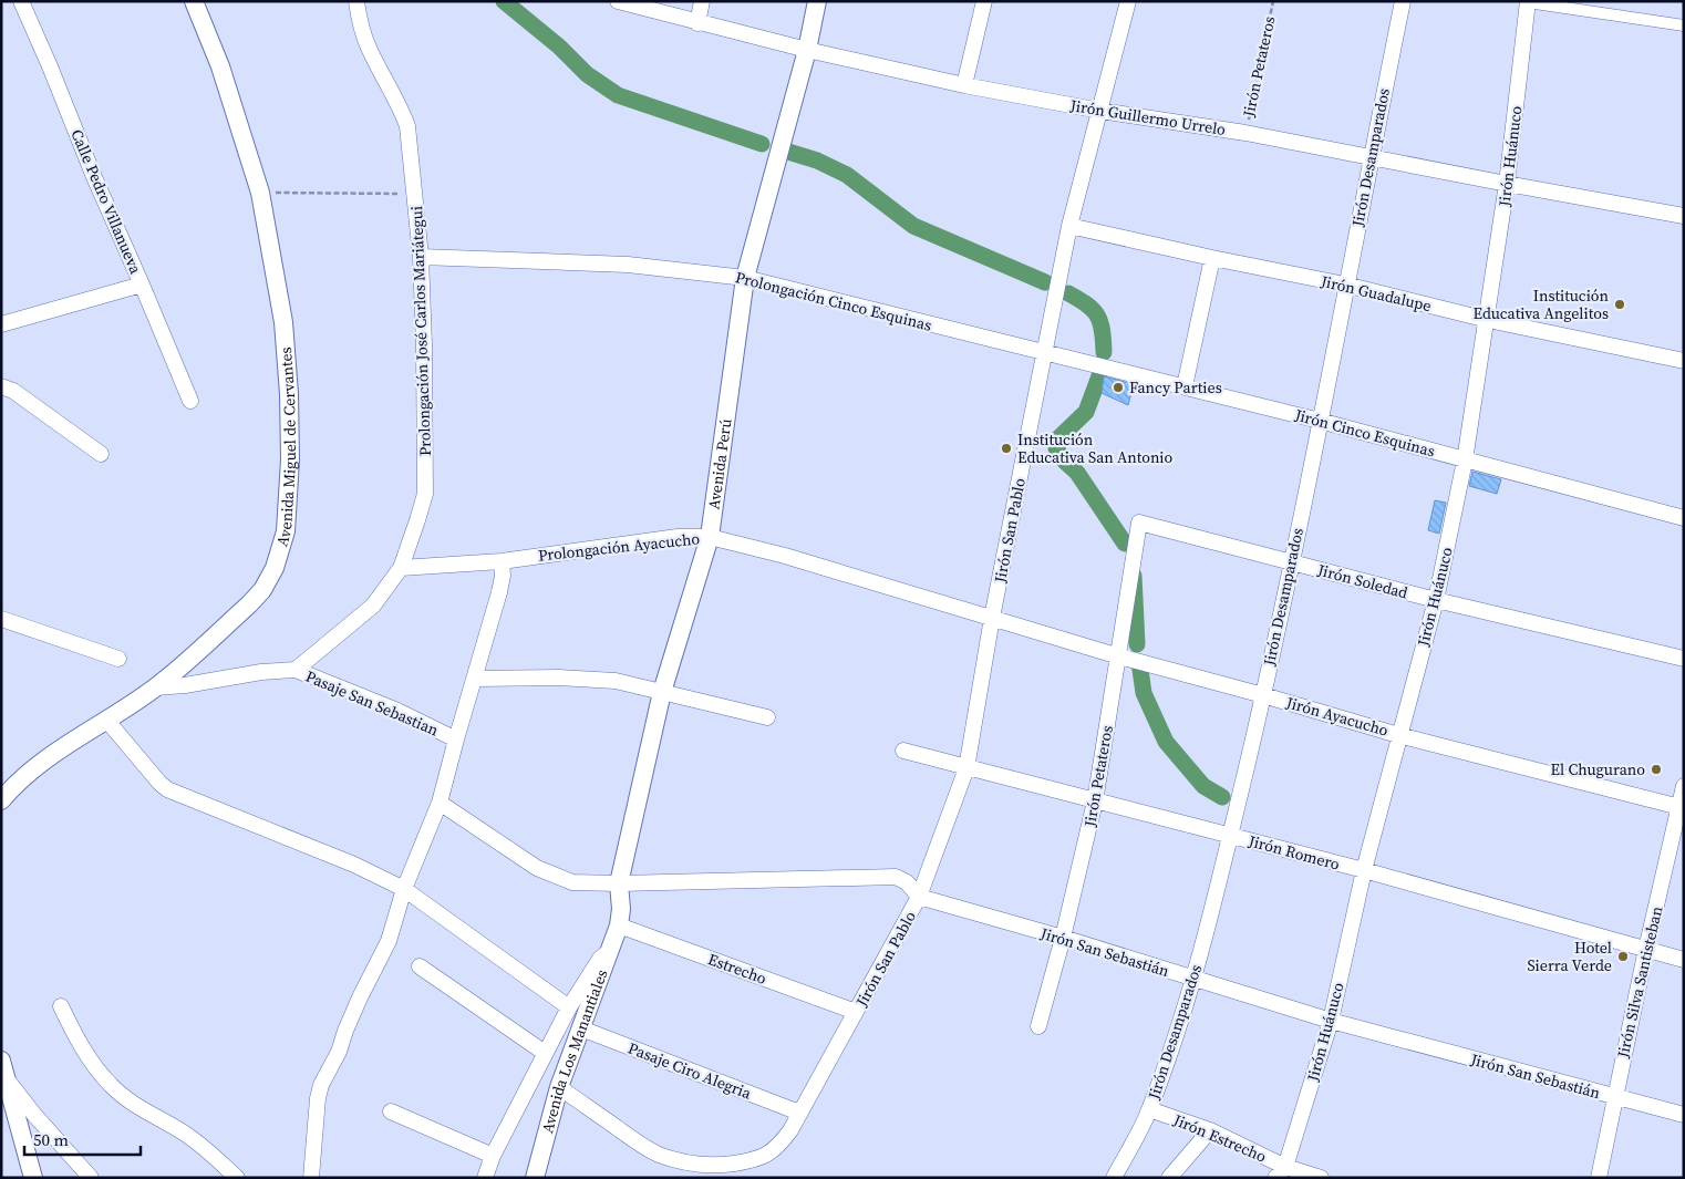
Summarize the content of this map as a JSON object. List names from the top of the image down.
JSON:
{
  "streets": {
    "street": [
      "Jirón Petateros",
      "Jirón Guillermo Urrelo",
      "Jirón Huánuco",
      "Jirón Desamparados",
      "Calle Pedro Villanueva",
      "Jirón Guadalupe",
      "Prolongación Cinco Esquinas",
      "Prolongación José Carlos Mariátegui",
      "Jirón Cinco Esquinas",
      "Avenida Miguel de Cervantes",
      "Avenida Perú",
      "Jirón San Pablo",
      "Prolongación Ayacucho",
      "Jirón Soledad",
      "Pasaje San Sebastian",
      "Jirón Ayacucho",
      "Jirón Romero",
      "Jirón San Sebastián",
      "Estrecho",
      "Jirón Silva Santisteban",
      "Avenida Los Manantiales",
      "Pasaje Ciro Alegria",
      "Jirón Estrecho"
    ]
  },
  "crossings": [
    ["Jirón Petateros", "Jirón Guillermo Urrelo"],
    ["Jirón Petateros", "Jirón Soledad"],
    ["Jirón Petateros", "Jirón Ayacucho"],
    ["Jirón Petateros", "Jirón Romero"],
    ["Jirón Petateros", "Jirón San Sebastián"],
    ["Jirón Guillermo Urrelo", "Jirón Huánuco"],
    ["Jirón Guillermo Urrelo", "Jirón Desamparados"],
    ["Jirón Guillermo Urrelo", "Avenida Perú"],
    ["Jirón Guillermo Urrelo", "Jirón San Pablo"],
    ["Jirón Huánuco", "Jirón Guadalupe"],
    ["Jirón Huánuco", "Jirón Cinco Esquinas"],
    ["Jirón Huánuco", "Jirón Soledad"],
    ["Jirón Huánuco", "Jirón Ayacucho"],
    ["Jirón Huánuco", "Jirón Romero"],
    ["Jirón Huánuco", "Jirón San Sebastián"],
    ["Jirón Huánuco", "Jirón Estrecho"],
    ["Jirón Desamparados", "Jirón Guadalupe"],
    ["Jirón Desamparados", "Jirón Cinco Esquinas"],
    ["Jirón Desamparados", "Jirón Soledad"],
    ["Jirón Desamparados", "Jirón Ayacucho"],
    ["Jirón Desamparados", "Jirón Romero"],
    ["Jirón Desamparados", "Jirón San Sebastián"],
    ["Jirón Desamparados", "Jirón Estrecho"],
    ["Jirón Guadalupe", "Jirón San Pablo"],
    ["Prolongación Cinco Esquinas", "Prolongación José Carlos Mariátegui"],
    ["Prolongación Cinco Esquinas", "Jirón Cinco Esquinas"],
    ["Prolongación Cinco Esquinas", "Avenida Perú"],
    ["Prolongación Cinco Esquinas", "Jirón San Pablo"],
    ["Prolongación José Carlos Mariátegui", "Prolongación Ayacucho"],
    ["Prolongación José Carlos Mariátegui", "Pasaje San Sebastian"],
    ["Jirón Cinco Esquinas", "Jirón San Pablo"],
    ["Avenida Miguel de Cervantes", "Pasaje San Sebastian"],
    ["Avenida Perú", "Prolongación Ayacucho"],
    ["Avenida Perú", "Jirón San Sebastián"],
    ["Avenida Perú", "Estrecho"],
    ["Avenida Perú", "Avenida Los Manantiales"],
    ["Jirón San Pablo", "Prolongación Ayacucho"],
    ["Jirón San Pablo", "Jirón Ayacucho"],
    ["Jirón San Pablo", "Jirón Romero"],
    ["Jirón San Pablo", "Jirón San Sebastián"],
    ["Jirón San Pablo", "Estrecho"],
    ["Jirón San Pablo", "Avenida Los Manantiales"],
    ["Jirón San Pablo", "Pasaje Ciro Alegria"],
    ["Prolongación Ayacucho", "Jirón Ayacucho"],
    ["Jirón Ayacucho", "Jirón Silva Santisteban"],
    ["Jirón Romero", "Jirón Silva Santisteban"],
    ["Jirón San Sebastián", "Jirón Silva Santisteban"],
    ["Estrecho", "Avenida Los Manantiales"],
    ["Avenida Los Manantiales", "Pasaje Ciro Alegria"]
  ],
  "places": [
    "Institución Educativa Angelitos",
    "Fancy Parties",
    "Institución Educativa San Antonio",
    "El Chugurano",
    "Hotel Sierra Verde"
  ],
  "scale_bar": "50 m"
}
